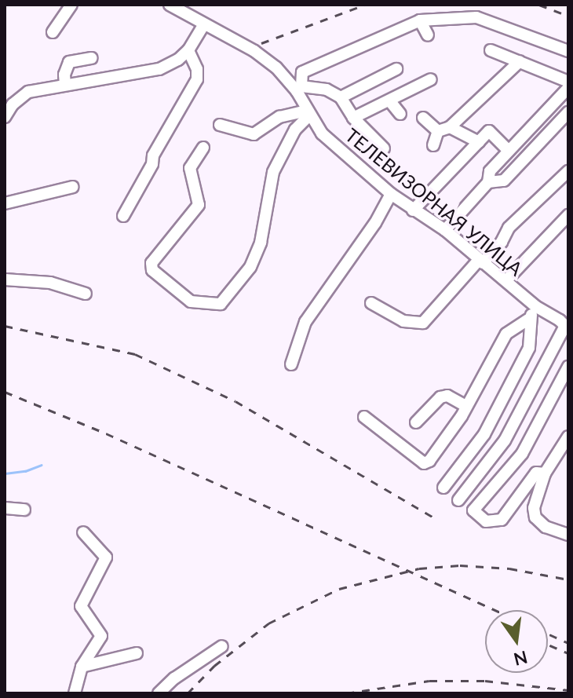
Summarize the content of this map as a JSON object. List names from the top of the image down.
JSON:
{
  "streets": {
    "lane": ["ТЕЛЕВИЗОРНАЯ УЛИЦА"]
  },
  "north": "bottom"
}
